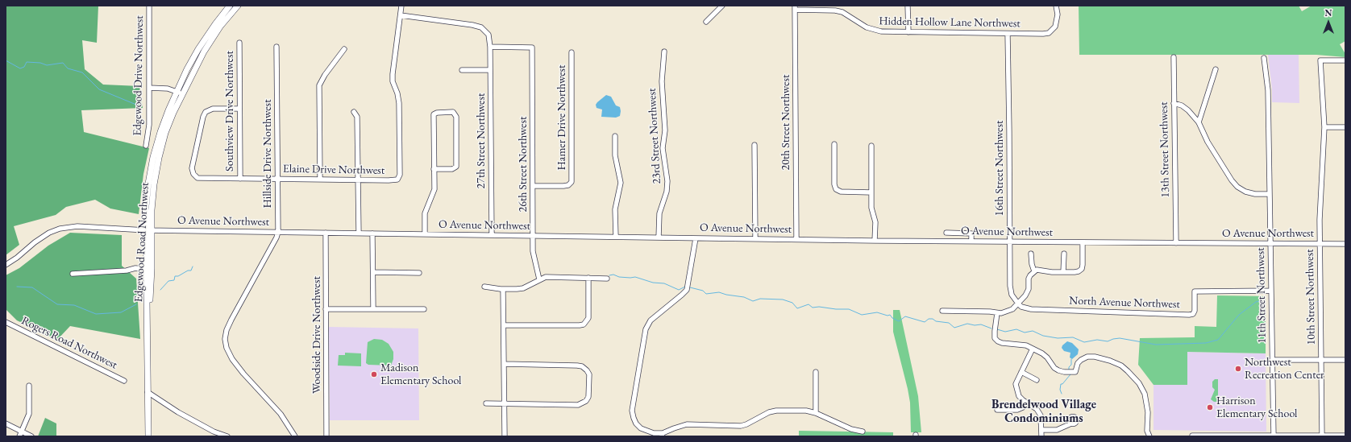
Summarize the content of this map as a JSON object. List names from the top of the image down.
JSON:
{
  "streets": {
    "main road": ["Edgewood Road Northwest"],
    "street": [
      "Hidden Hollow Lane Northwest",
      "Edgewood Drive Northwest",
      "Southview Drive Northwest",
      "Hamer Drive Northwest",
      "20th Street Northwest",
      "23rd Street Northwest",
      "27th Street Northwest",
      "13th Street Northwest",
      "Hillside Drive Northwest",
      "26th Street Northwest",
      "16th Street Northwest",
      "Elaine Drive Northwest",
      "O Avenue Northwest",
      "11th Street Northwest",
      "10th Street Northwest",
      "North Avenue Northwest",
      "Woodside Drive Northwest",
      "Rogers Road Northwest"
    ]
  },
  "crossings": [
    ["Hidden Hollow Lane Northwest", "20th Street Northwest"],
    ["Hidden Hollow Lane Northwest", "16th Street Northwest"],
    ["Southview Drive Northwest", "Elaine Drive Northwest"],
    ["Hamer Drive Northwest", "26th Street Northwest"],
    ["20th Street Northwest", "O Avenue Northwest"],
    ["23rd Street Northwest", "O Avenue Northwest"],
    ["27th Street Northwest", "26th Street Northwest"],
    ["27th Street Northwest", "Elaine Drive Northwest"],
    ["27th Street Northwest", "O Avenue Northwest"],
    ["13th Street Northwest", "O Avenue Northwest"],
    ["Hillside Drive Northwest", "Elaine Drive Northwest"],
    ["Hillside Drive Northwest", "O Avenue Northwest"],
    ["26th Street Northwest", "O Avenue Northwest"],
    ["16th Street Northwest", "O Avenue Northwest"],
    ["16th Street Northwest", "North Avenue Northwest"],
    ["O Avenue Northwest", "Edgewood Road Northwest"],
    ["O Avenue Northwest", "11th Street Northwest"],
    ["O Avenue Northwest", "10th Street Northwest"],
    ["O Avenue Northwest", "Woodside Drive Northwest"],
    ["11th Street Northwest", "North Avenue Northwest"]
  ],
  "districts": ["Brendelwood Village Condominiums"],
  "places": ["Northwest Recreation Center", "Madison Elementary School", "Harrison Elementary School"],
  "north": "top"
}
